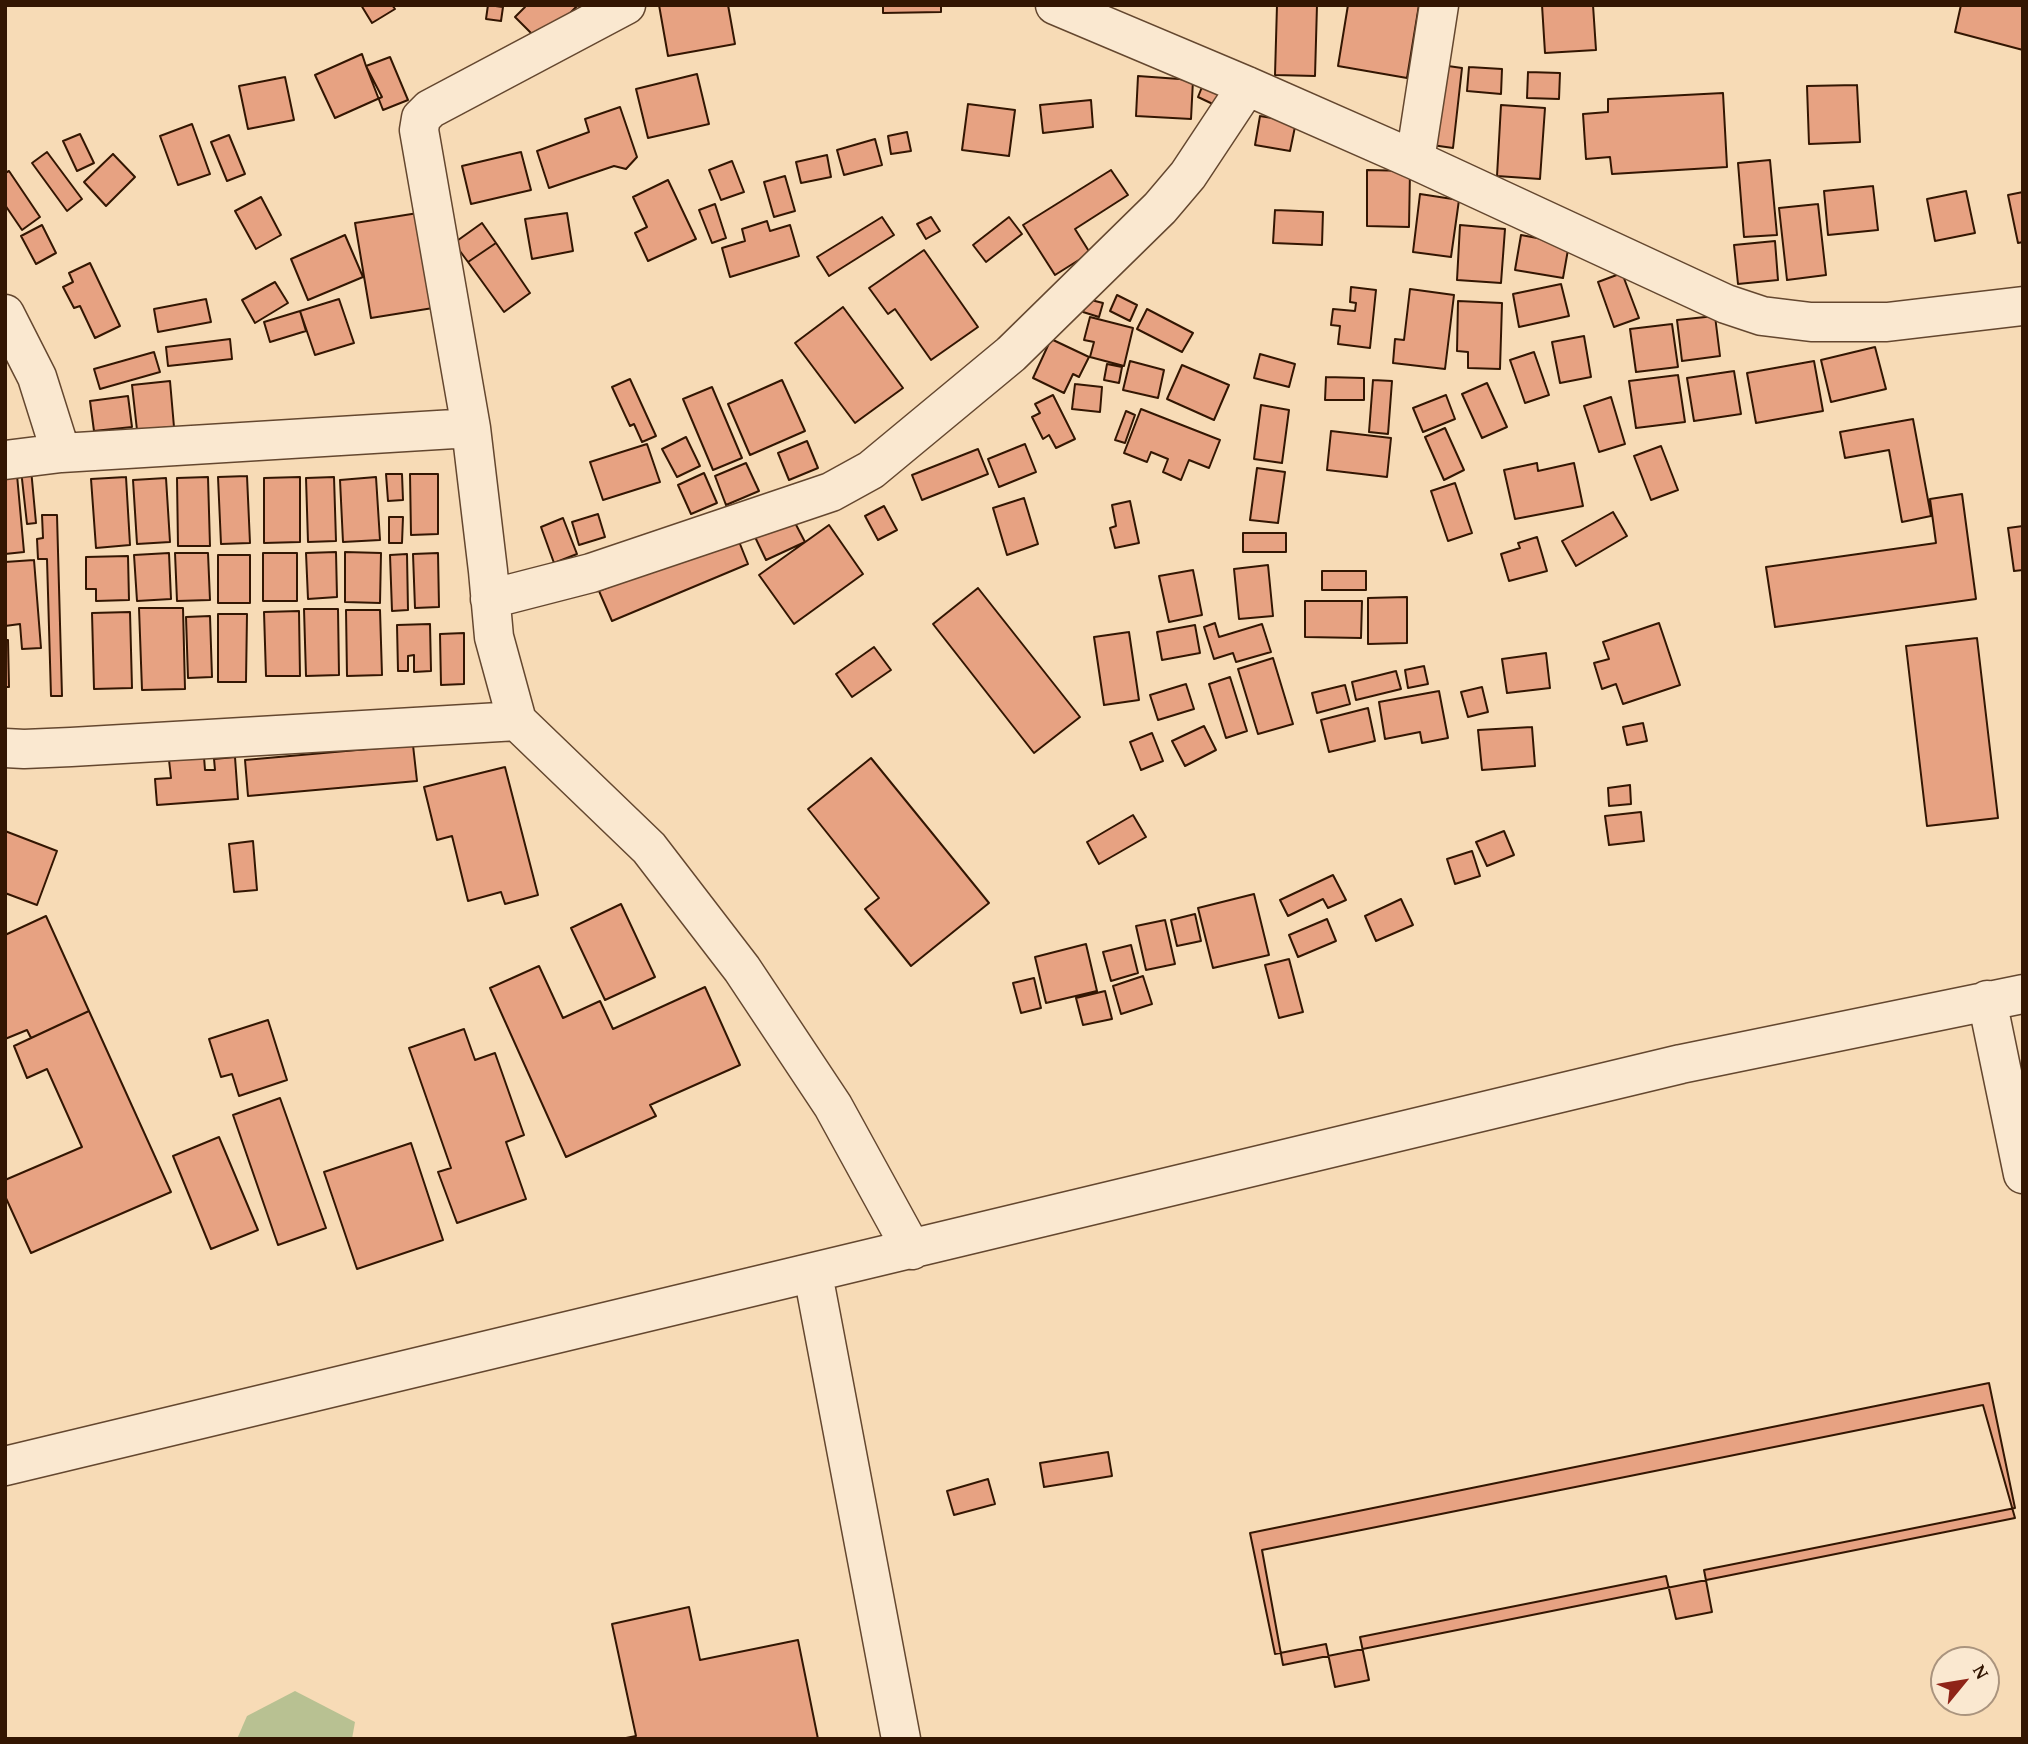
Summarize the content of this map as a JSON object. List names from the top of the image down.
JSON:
{
  "north": "top right"
}
